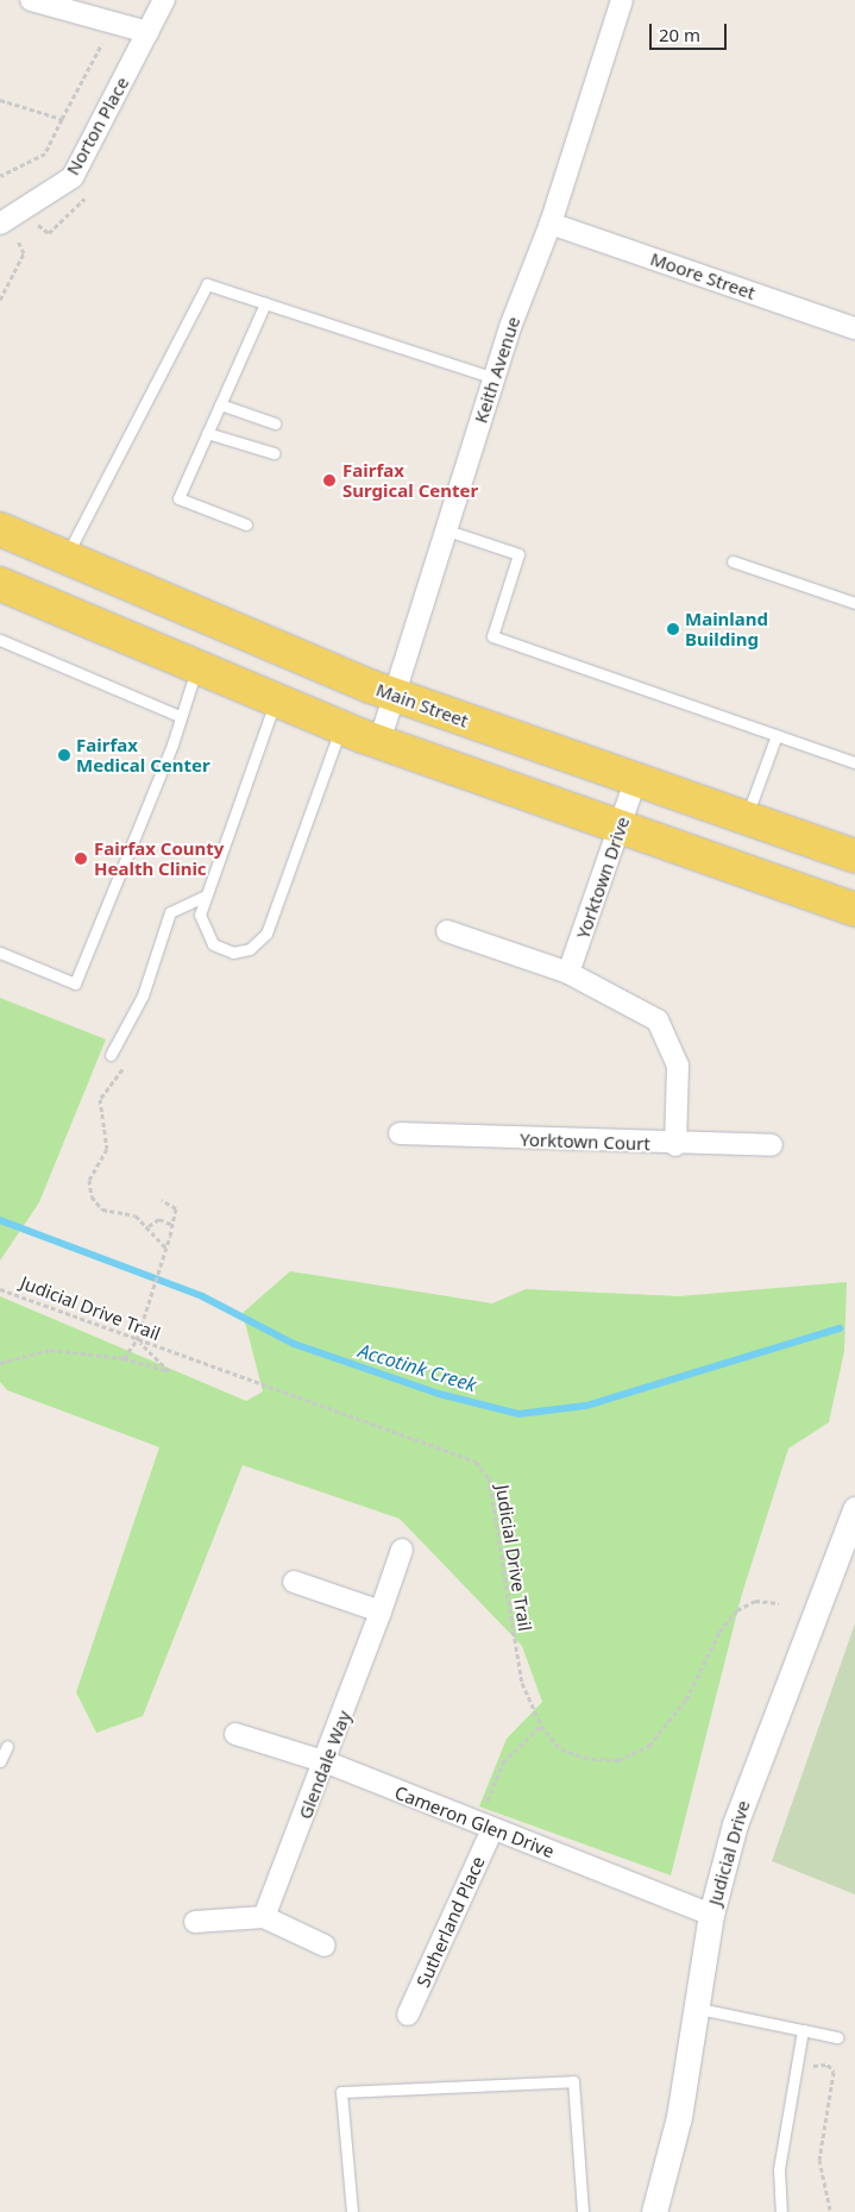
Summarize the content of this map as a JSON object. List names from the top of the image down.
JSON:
{
  "streets": {
    "main road": ["Main Street"],
    "street": [
      "Norton Place",
      "Moore Street",
      "Keith Avenue",
      "Yorktown Drive",
      "Yorktown Court",
      "Glendale Way",
      "Cameron Glen Drive",
      "Judicial Drive",
      "Sutherland Place"
    ],
    "path": ["Judicial Drive Trail"]
  },
  "crossings": [
    ["Moore Street", "Keith Avenue"],
    ["Keith Avenue", "Main Street"],
    ["Main Street", "Yorktown Drive"],
    ["Glendale Way", "Cameron Glen Drive"],
    ["Cameron Glen Drive", "Judicial Drive"],
    ["Cameron Glen Drive", "Sutherland Place"]
  ],
  "water": ["Accotink Creek"],
  "places": [
    "Fairfax Surgical Center",
    "Mainland Building",
    "Fairfax Medical Center",
    "Fairfax County Health Clinic"
  ],
  "scale_bar": "20 m"
}
